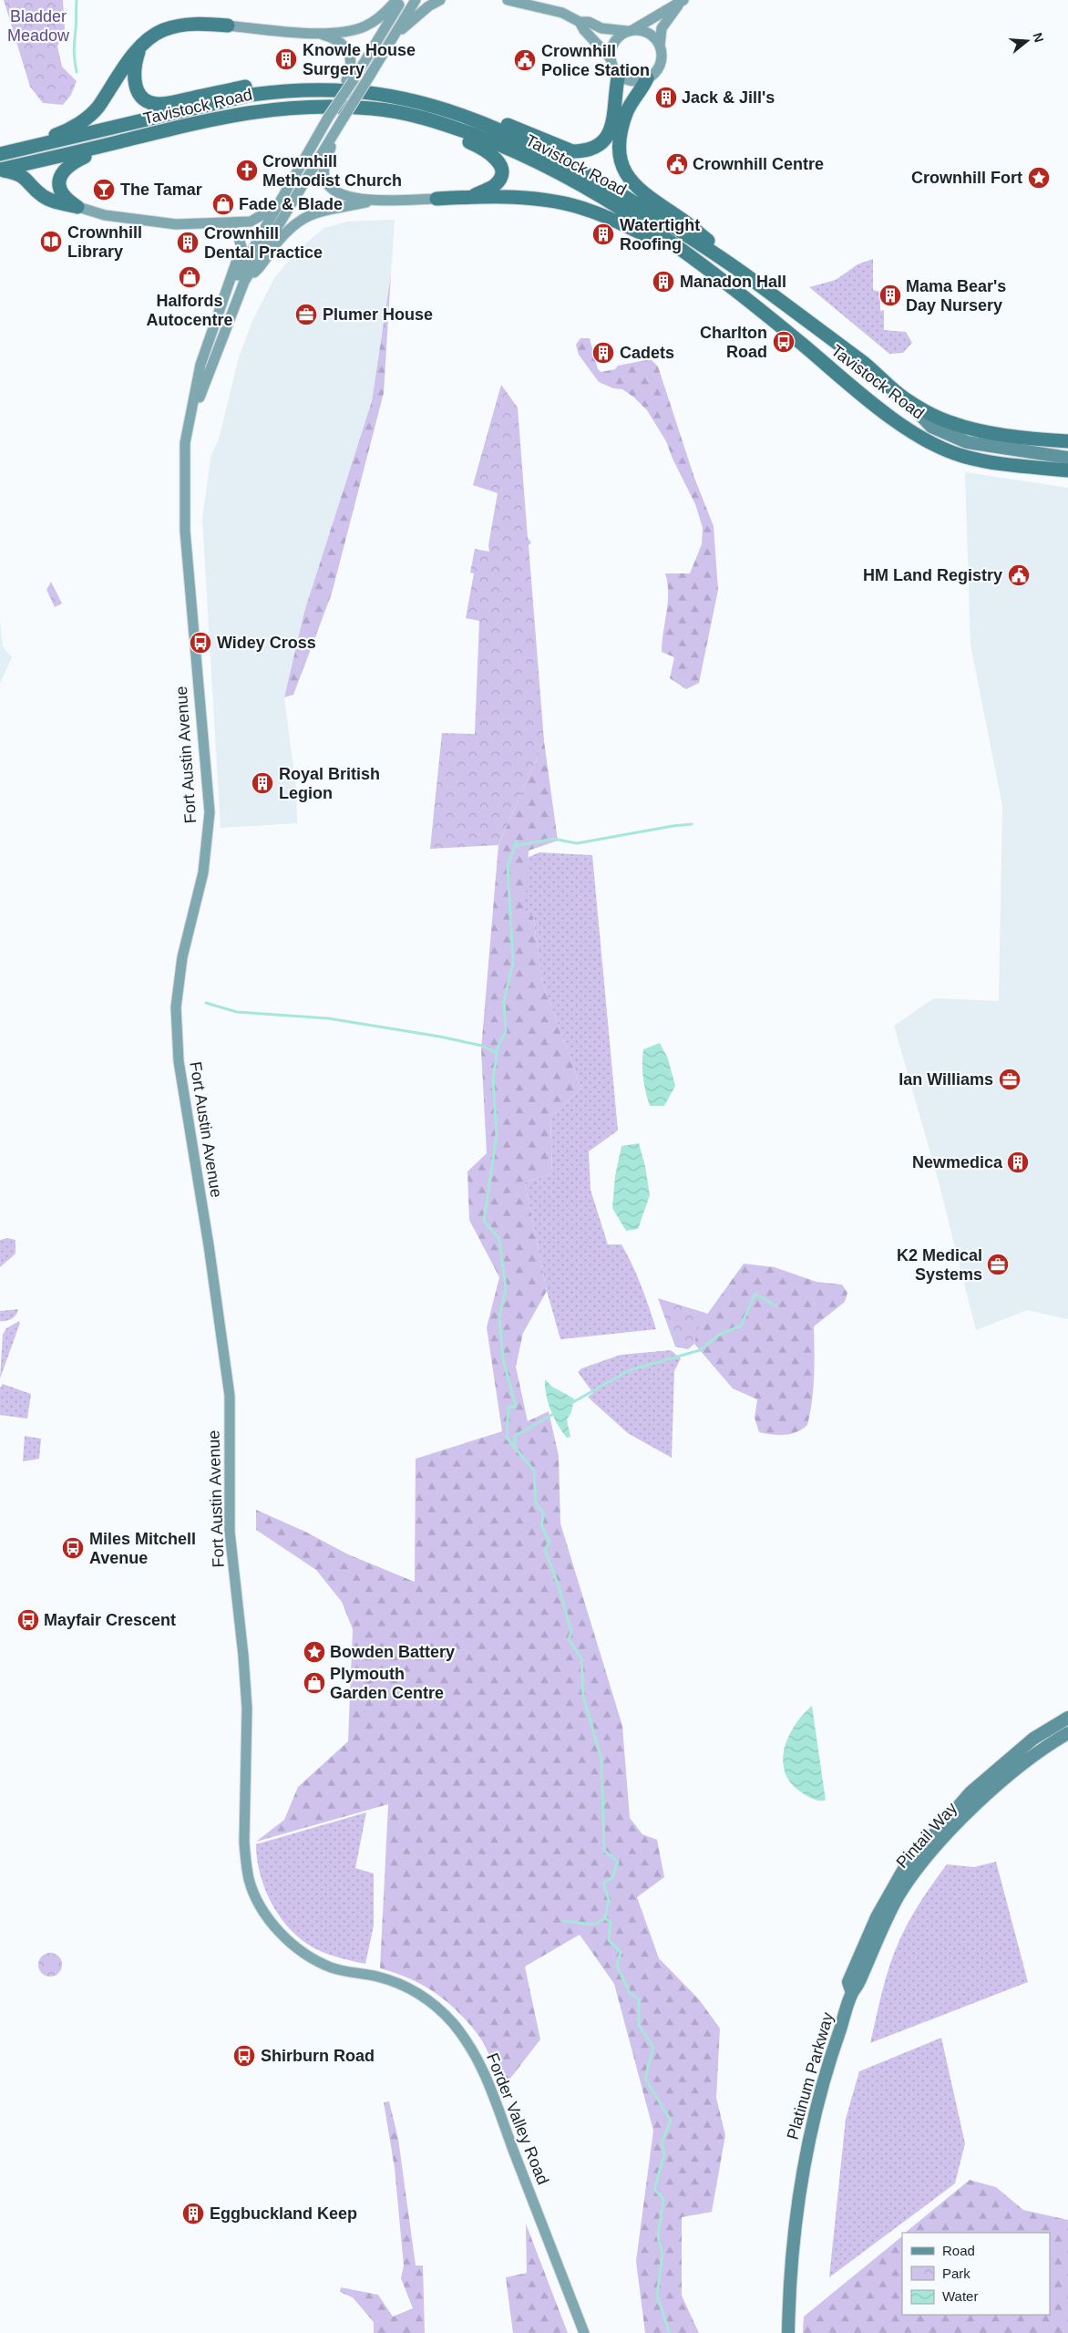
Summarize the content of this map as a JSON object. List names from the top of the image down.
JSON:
{
  "streets": {
    "highway": ["Tavistock Road"],
    "main road": [
      "Fort Austin Avenue",
      "Pintail Way",
      "Platinum Parkway",
      "Forder Valley Road"
    ]
  },
  "crossings": [
    ["Fort Austin Avenue", "Forder Valley Road"],
    ["Pintail Way", "Platinum Parkway"]
  ],
  "parks": ["Bladder Meadow"],
  "places": {
    "building": [
      "Knowle House Surgery",
      "Jack & Jill's",
      "Watertight Roofing",
      "Crownhill Dental Practice",
      "Manadon Hall",
      "Mama Bear's Day Nursery",
      "Cadets",
      "Royal British Legion",
      "Newmedica",
      "Eggbuckland Keep"
    ],
    "public building": ["Crownhill Police Station", "Crownhill Centre", "HM Land Registry"],
    "church": ["Crownhill Methodist Church"],
    "place": ["Crownhill Fort", "Bowden Battery"],
    "bar": ["The Tamar"],
    "shop": ["Fade & Blade", "Halfords Autocentre", "Plymouth Garden Centre"],
    "library": ["Crownhill Library"],
    "office": ["Plumer House", "Ian Williams", "K2 Medical Systems"],
    "bus stop": [
      "Charlton Road",
      "Widey Cross",
      "Miles Mitchell Avenue",
      "Mayfair Crescent",
      "Shirburn Road"
    ]
  },
  "legend": ["Road", "Park", "Water"],
  "north": "right"
}
